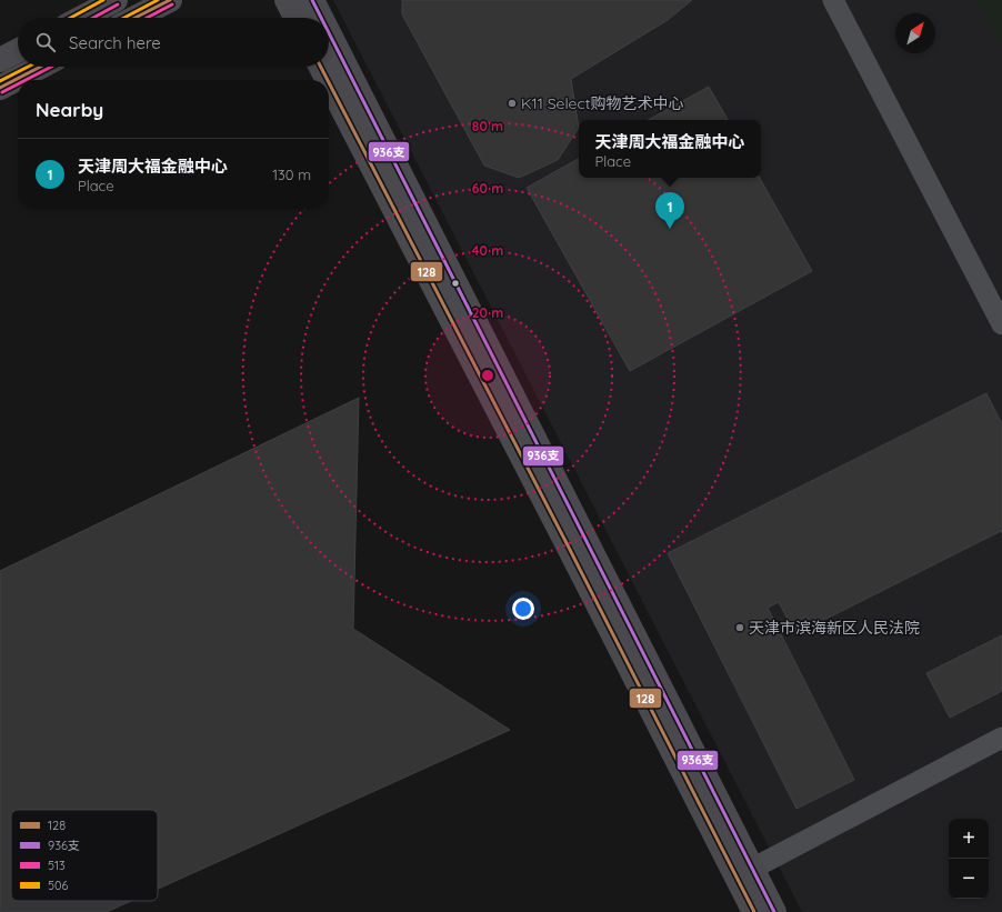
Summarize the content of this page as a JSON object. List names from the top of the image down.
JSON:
{
  "places": ["K11 Select购物艺术中心", "天津市滨海新区人民法院"],
  "lines": [
    "transit line 128",
    "transit line 936支",
    "transit line 506",
    "transit line 513"
  ],
  "legend": [
    "128",
    "936支",
    "513",
    "506"
  ],
  "north": "top right",
  "page": {
    "search": "Search here",
    "heading": "Nearby",
    "popup": ["天津周大福金融中心", "Place"],
    "list": [
      {
        "mark": "1",
        "name": "天津周大福金融中心",
        "note": "Place",
        "value": "130 m"
      }
    ],
    "pins": "1",
    "map_buttons": ["+", "−"]
  },
  "rings": [
    "80 m",
    "60 m",
    "40 m",
    "20 m"
  ]
}
